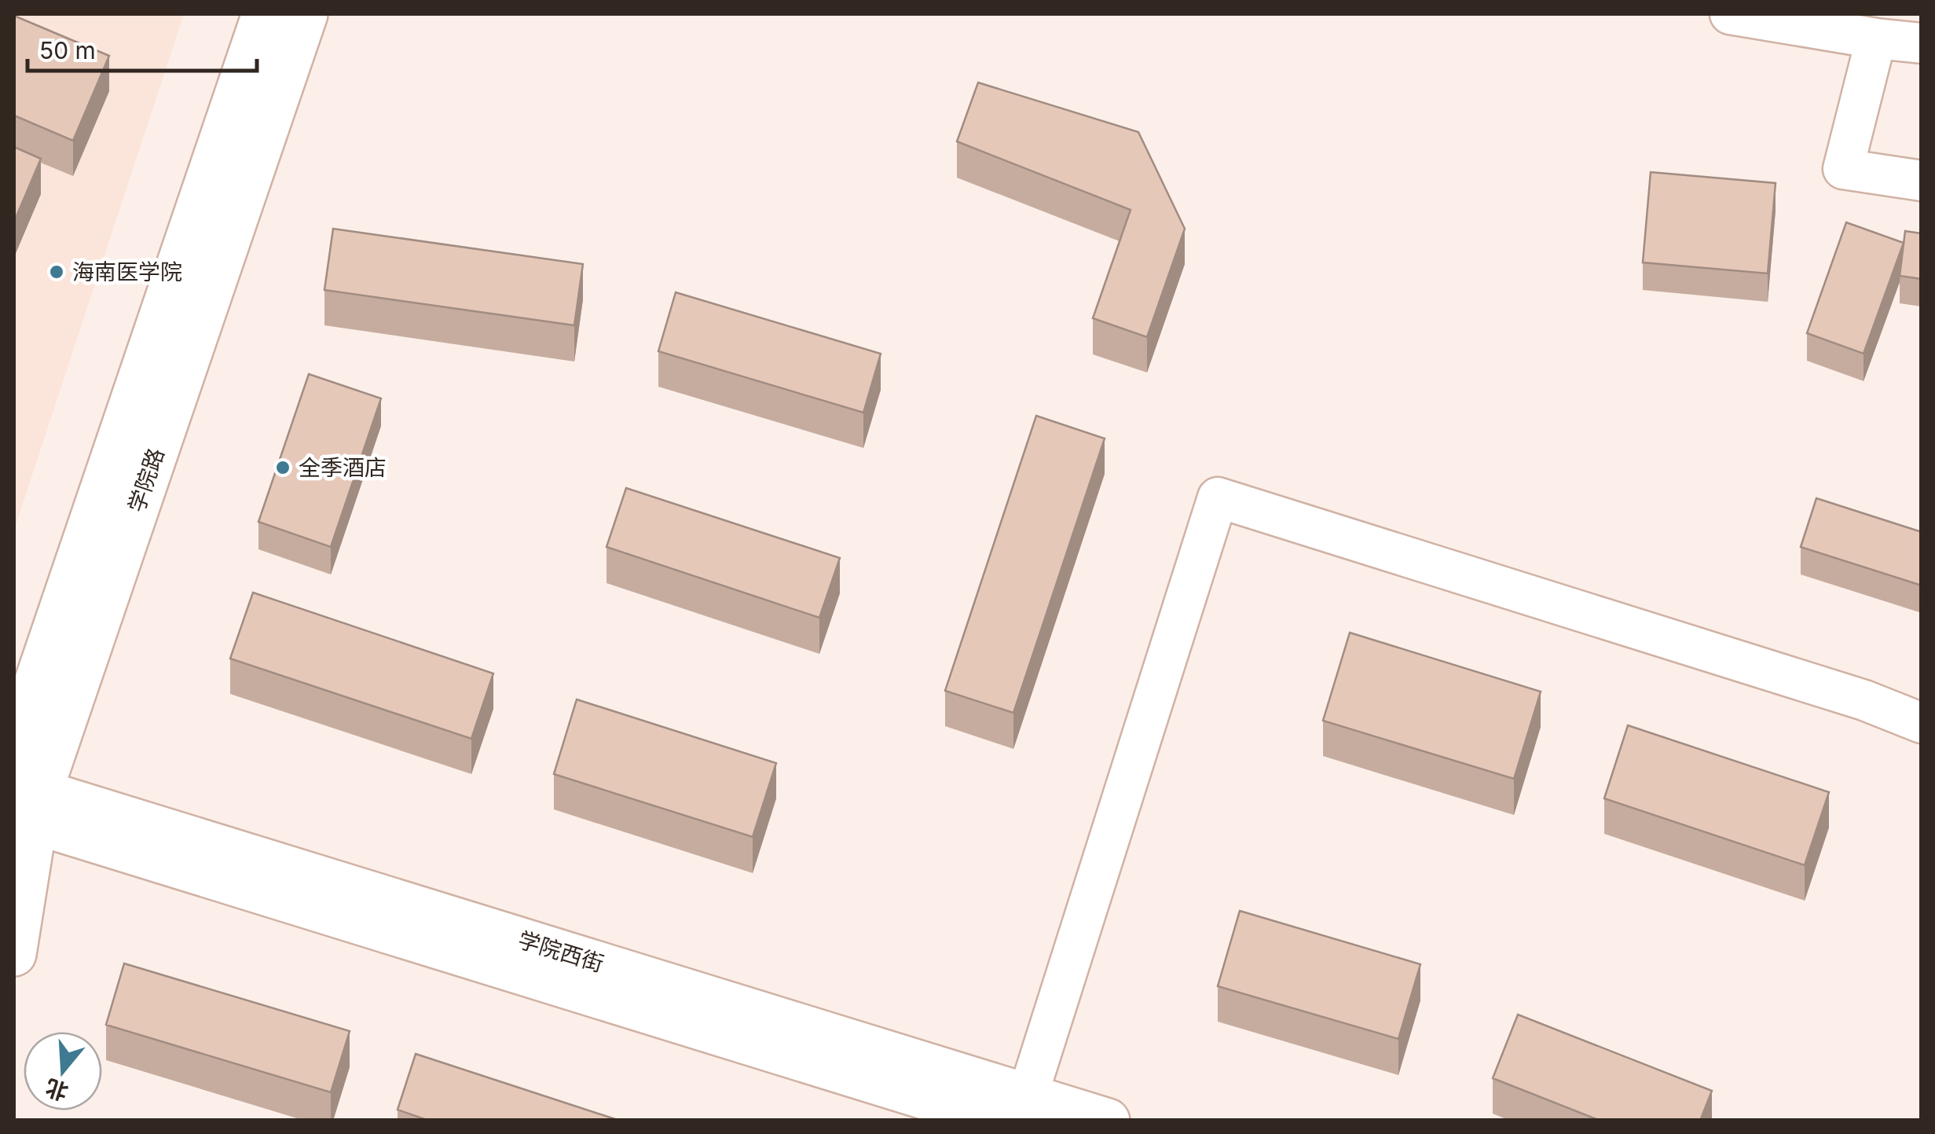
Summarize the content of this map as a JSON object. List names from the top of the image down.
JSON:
{
  "streets": {
    "main road": ["学院路", "学院西街"]
  },
  "crossings": [
    ["学院路", "学院西街"]
  ],
  "places": ["海南医学院", "全季酒店"],
  "scale_bar": "50 m",
  "north": "bottom"
}
